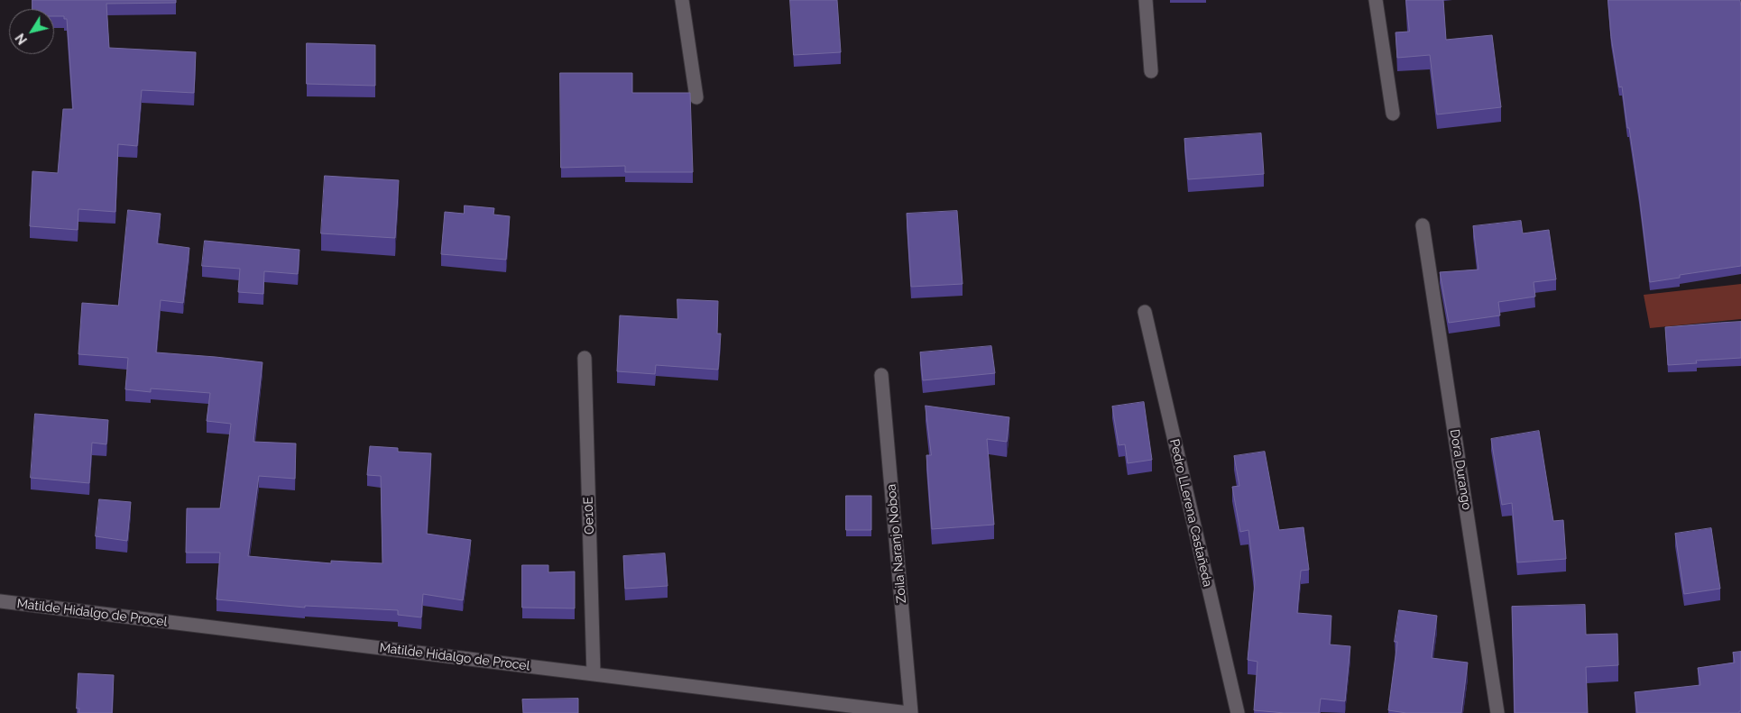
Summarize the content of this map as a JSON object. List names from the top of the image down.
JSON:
{
  "streets": {
    "street": [
      "Dora Durango",
      "Pedro LLerena Castañeda",
      "Oe10E",
      "Zoila Naranjo Noboa",
      "Matilde Hidalgo de Procel"
    ]
  },
  "crossings": [
    ["Oe10E", "Matilde Hidalgo de Procel"],
    ["Zoila Naranjo Noboa", "Matilde Hidalgo de Procel"]
  ],
  "north": "bottom left"
}
